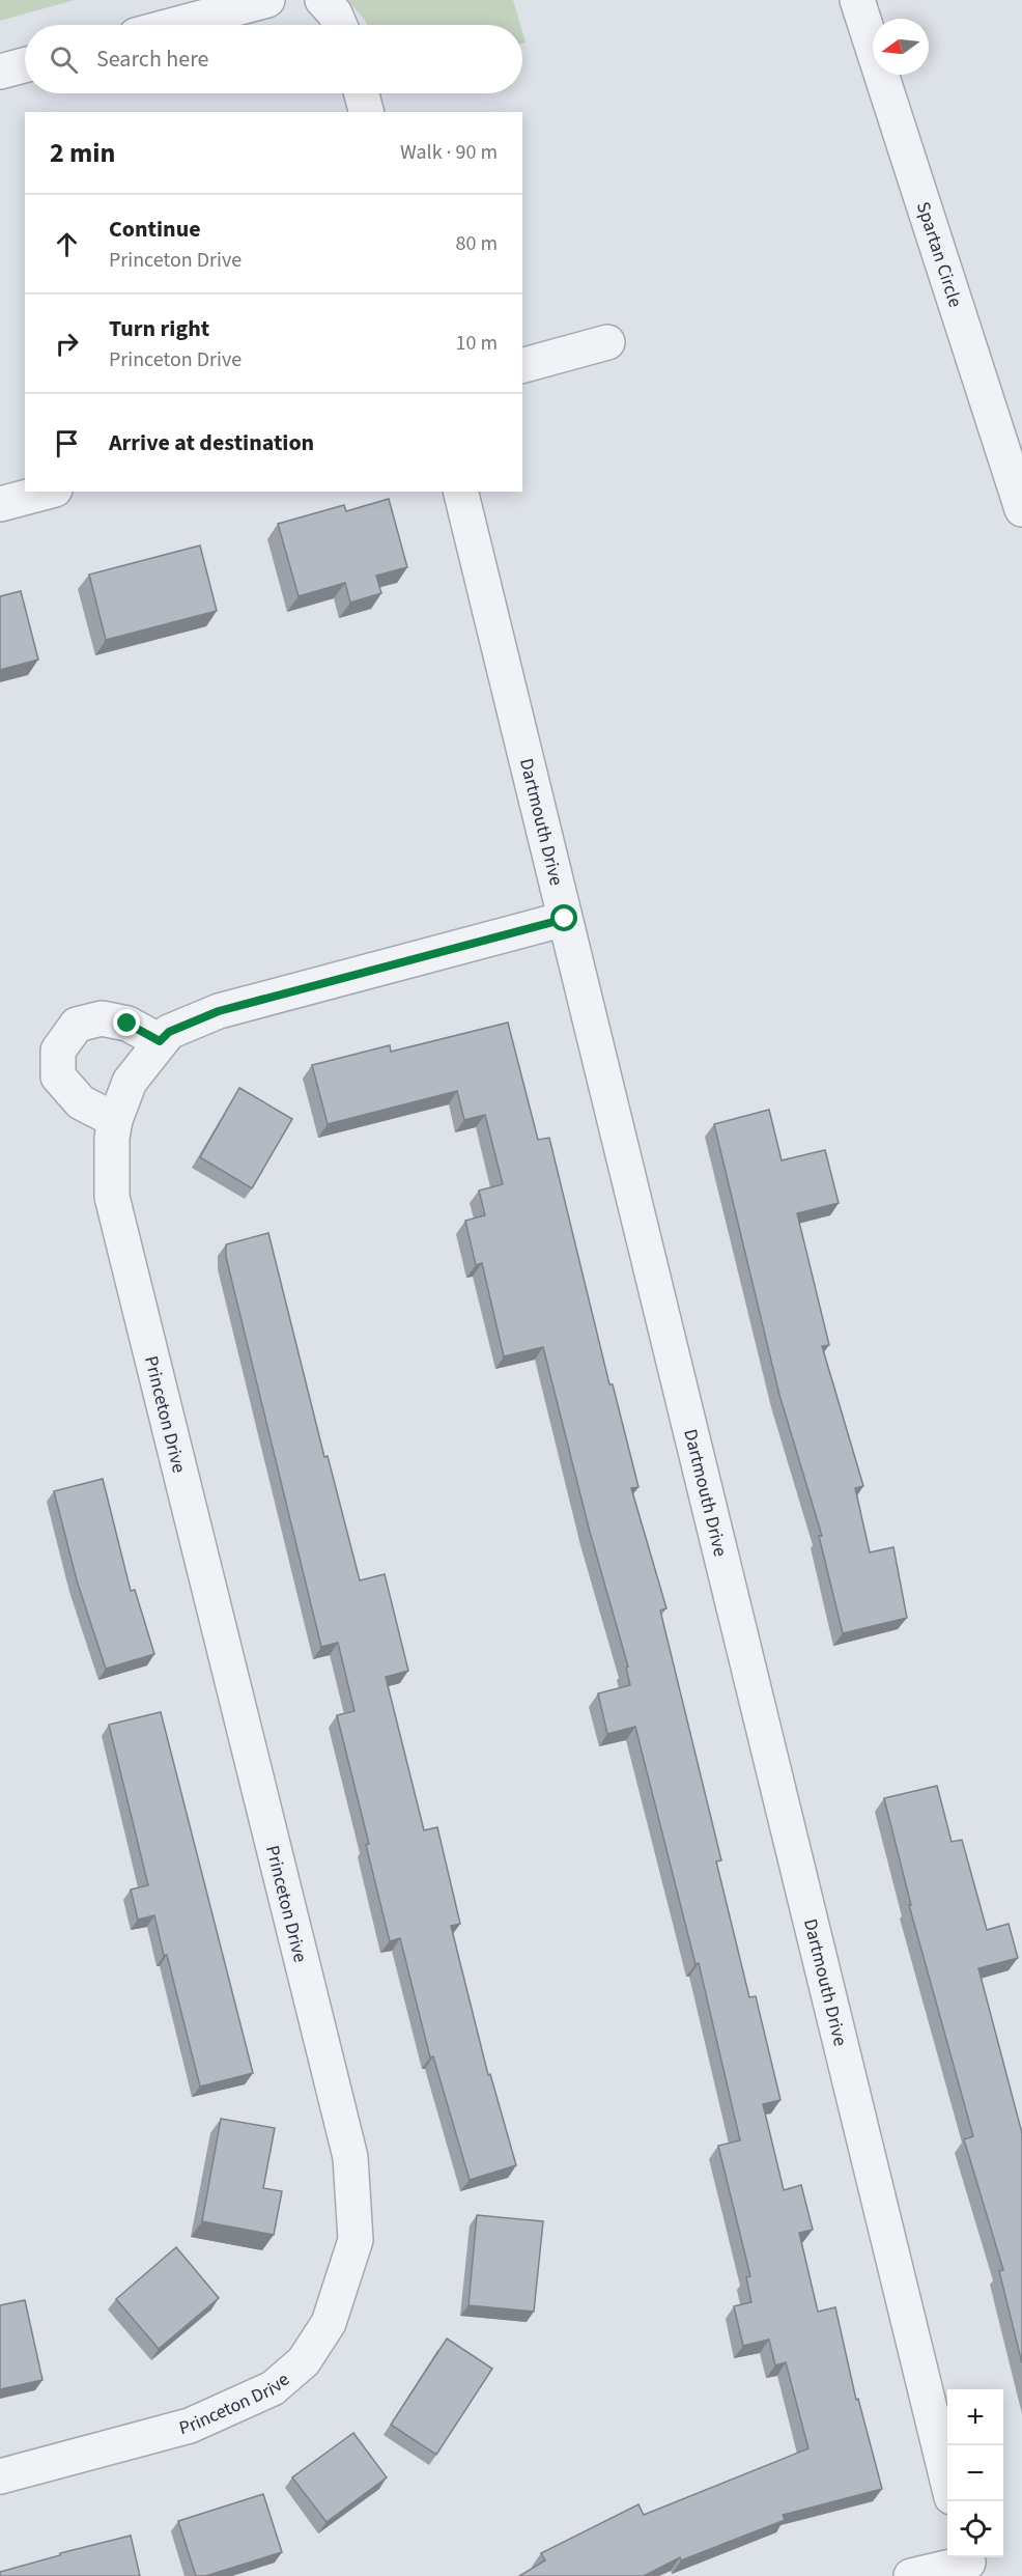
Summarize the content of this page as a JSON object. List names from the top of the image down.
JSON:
{
  "streets": {
    "street": ["Spartan Circle", "Dartmouth Drive", "Princeton Drive"]
  },
  "crossings": [
    ["Dartmouth Drive", "Princeton Drive"]
  ],
  "north": "left",
  "page": {
    "search": "Search here",
    "heading": ["2 min", "Walk · 90 m"],
    "list": [
      ["Continue", "Princeton Drive", "80 m"],
      ["Turn right", "Princeton Drive", "10 m"],
      "Arrive at destination"
    ],
    "map_buttons": ["+", "−"]
  }
}
